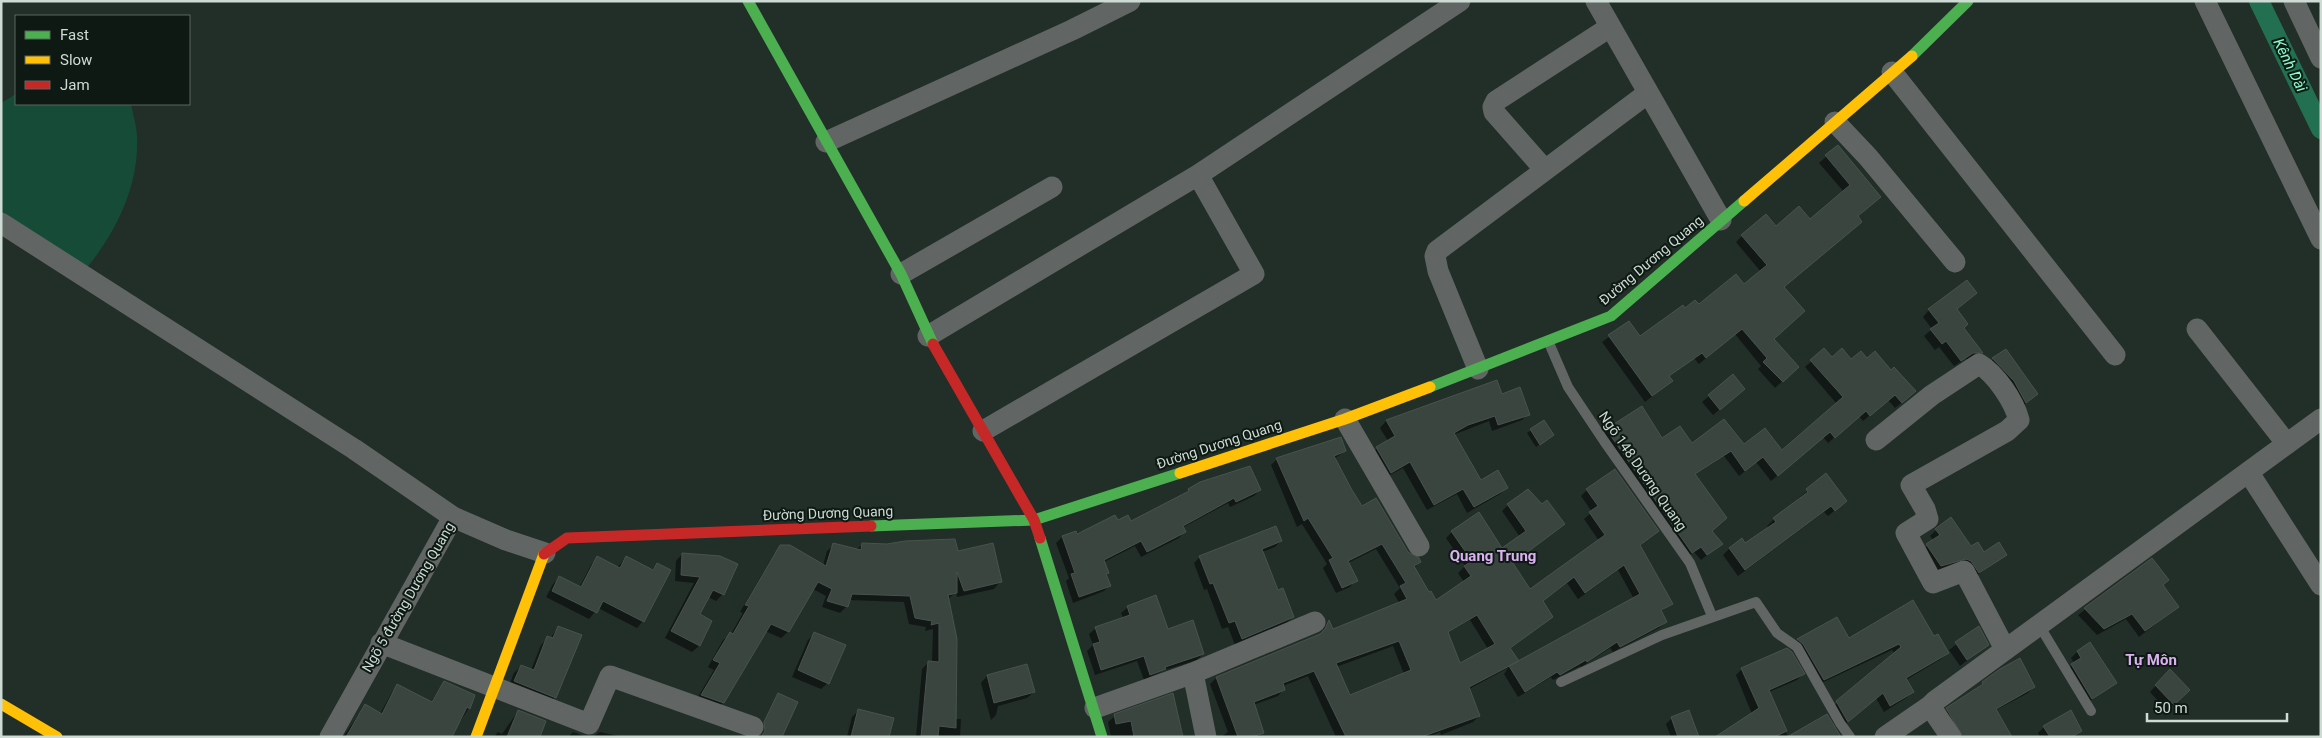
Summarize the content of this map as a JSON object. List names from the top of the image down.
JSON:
{
  "streets": {
    "street": ["Đường Dương Quang", "Ngõ 5 đường Dương Quang"],
    "lane": ["Ngõ 148 Dương Quang"]
  },
  "crossings": [
    ["Đường Dương Quang", "Ngõ 148 Dương Quang"],
    ["Đường Dương Quang", "Ngõ 5 đường Dương Quang"]
  ],
  "districts": ["Quang Trung", "Tự Môn"],
  "water": ["Kênh Dài"],
  "legend": ["Fast", "Slow", "Jam"],
  "scale_bar": "50 m"
}
